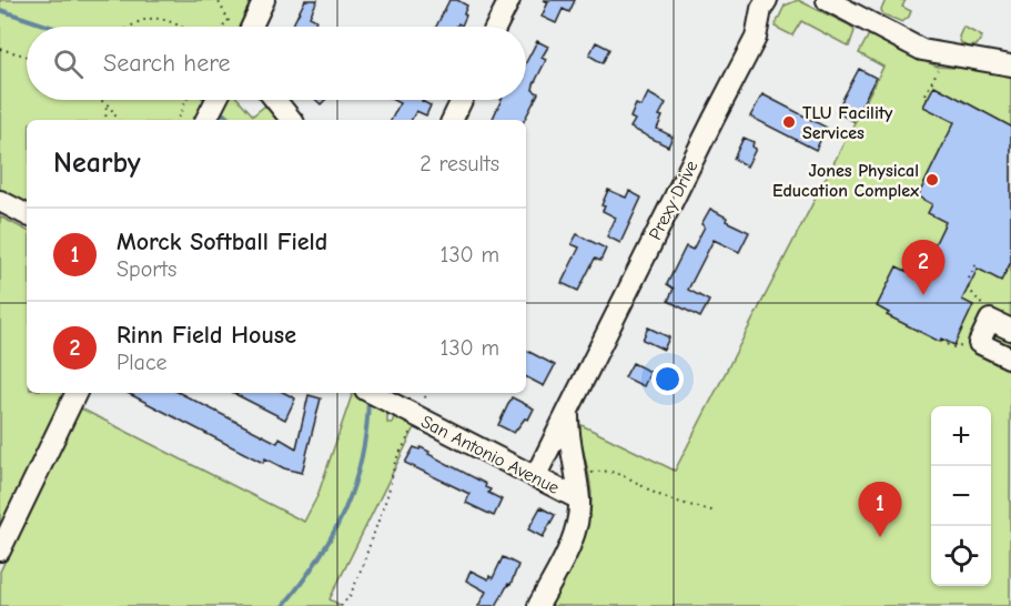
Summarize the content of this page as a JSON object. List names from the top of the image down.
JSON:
{
  "streets": {
    "street": ["Prexy Drive", "San Antonio Avenue"]
  },
  "crossings": [
    ["Prexy Drive", "San Antonio Avenue"]
  ],
  "places": ["TLU Facility Services", "Jones Physical Education Complex"],
  "page": {
    "search": "Search here",
    "heading": ["Nearby", "2 results"],
    "list": [
      {
        "mark": "1",
        "name": "Morck Softball Field",
        "note": "Sports",
        "value": "130 m"
      },
      {
        "mark": "2",
        "name": "Rinn Field House",
        "note": "Place",
        "value": "130 m"
      }
    ],
    "pins": ["2", "1"],
    "map_buttons": ["+", "−"]
  }
}
